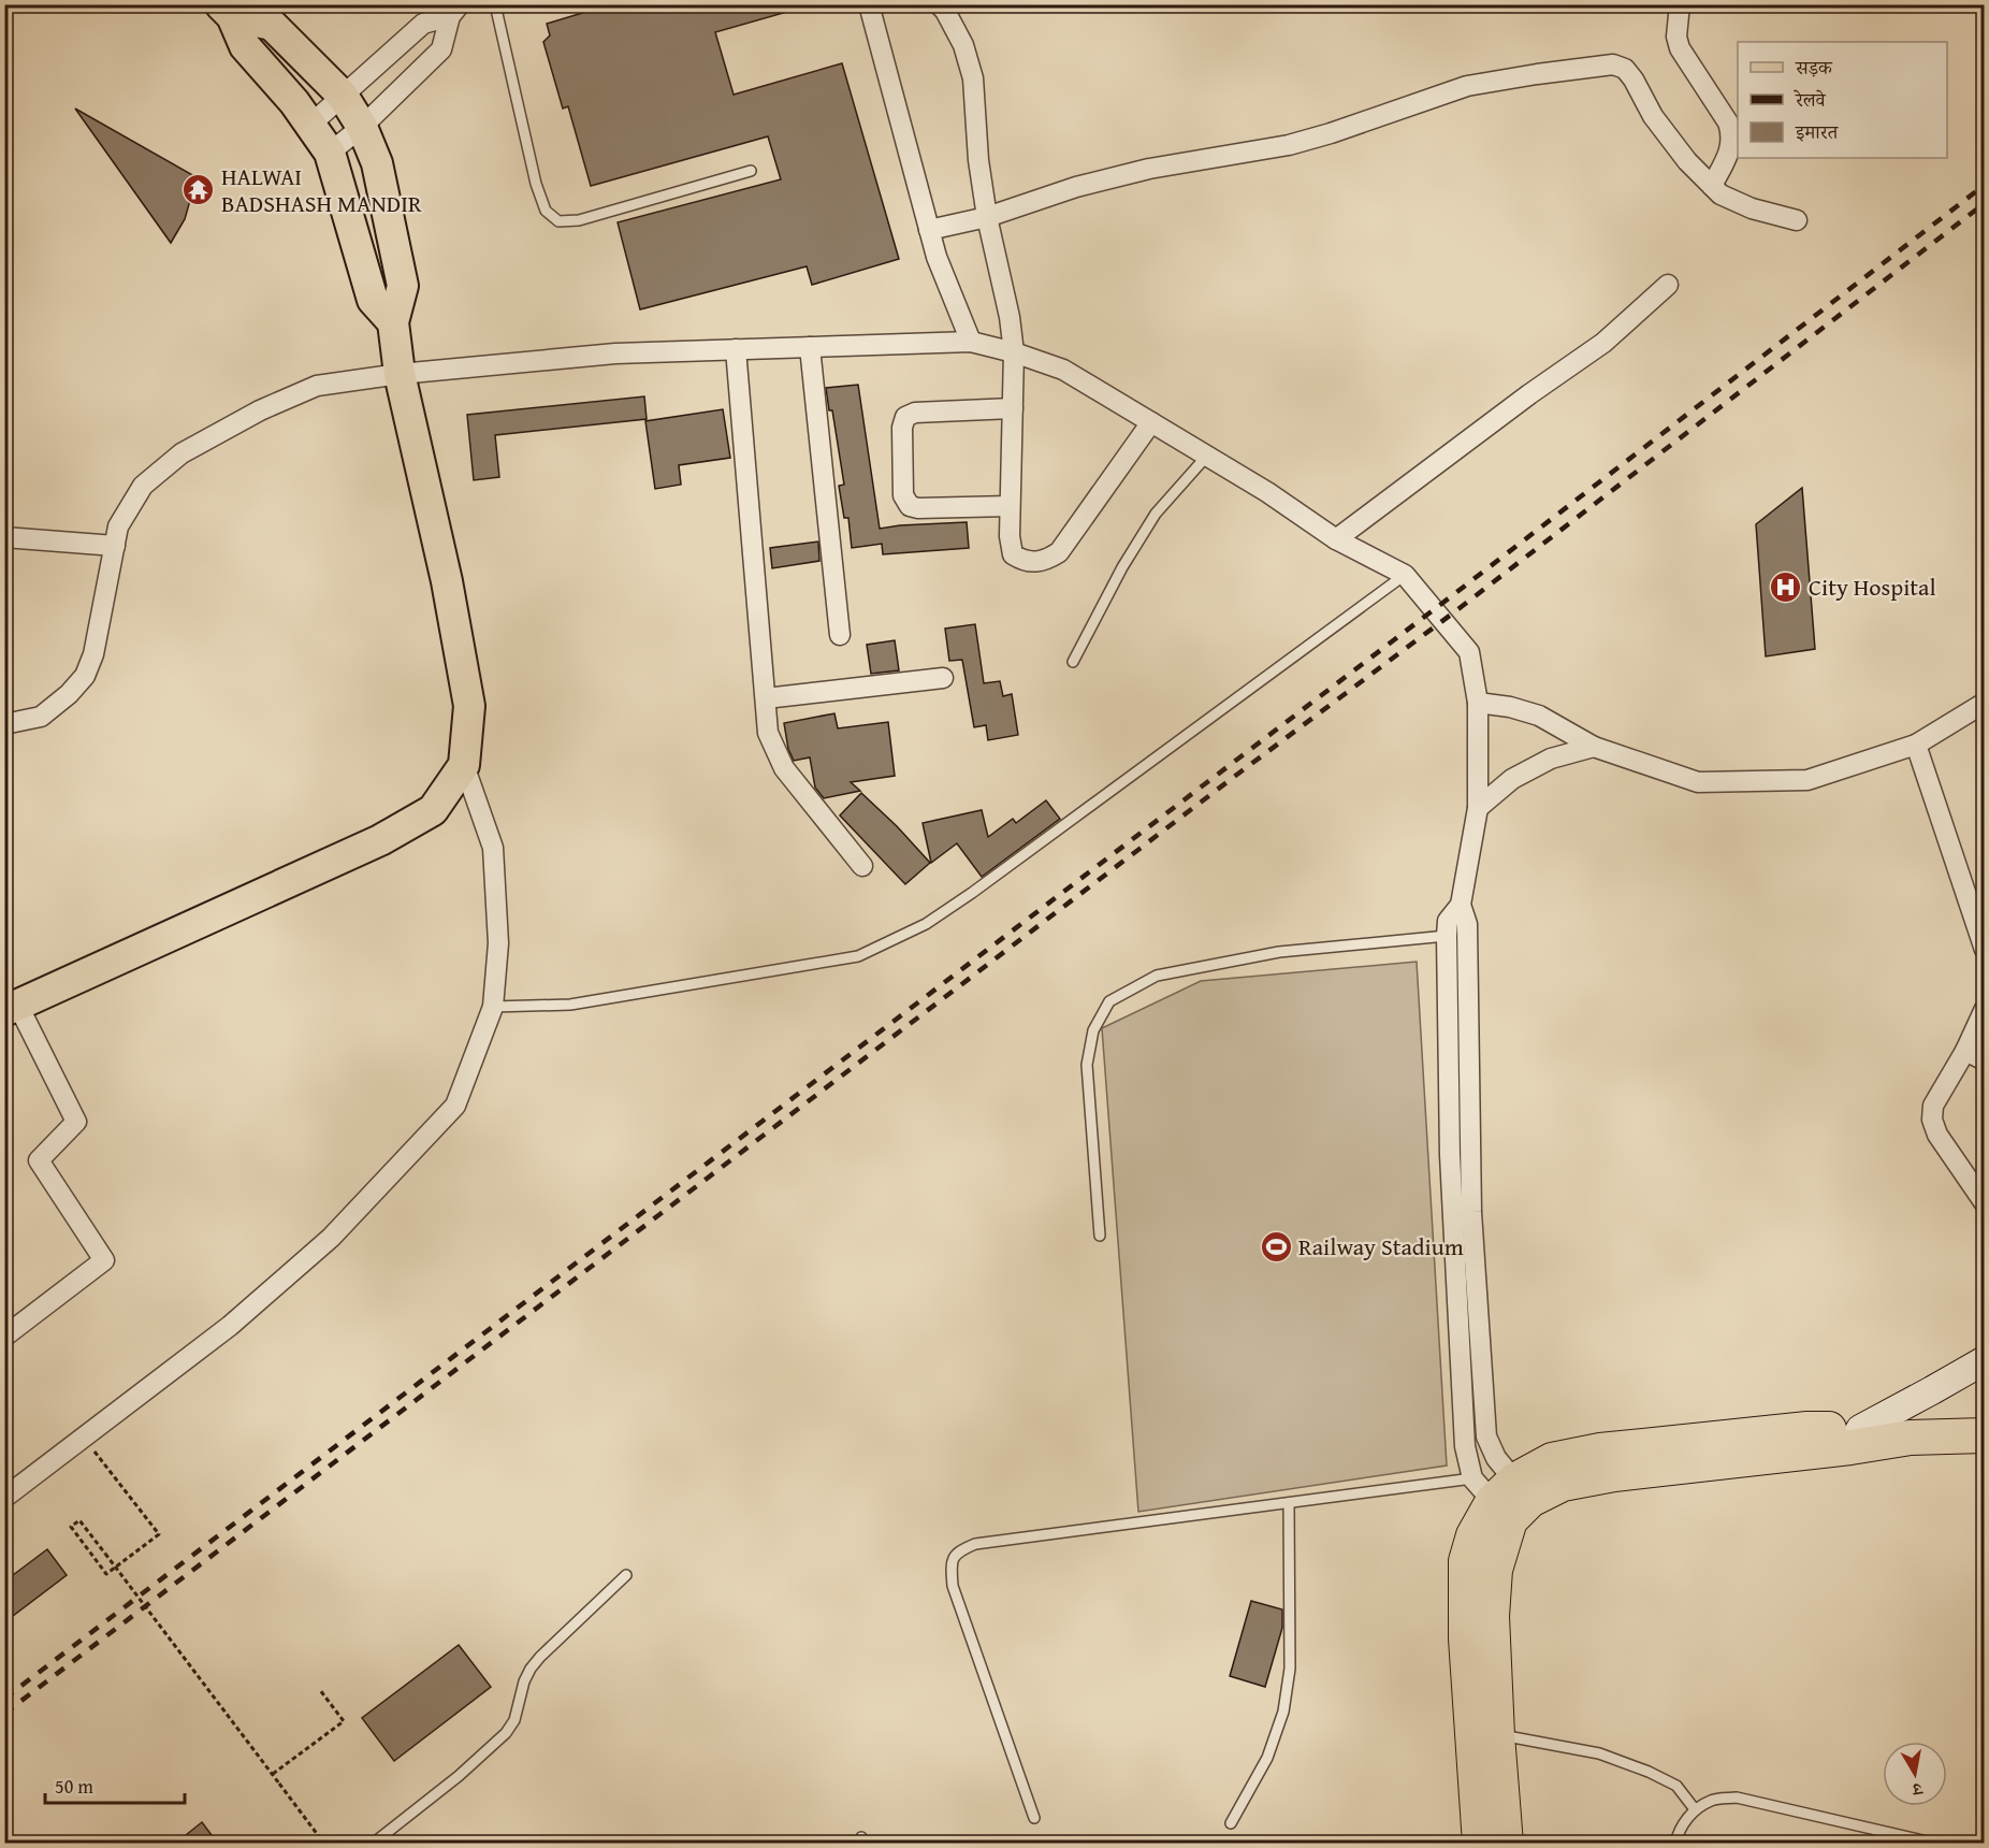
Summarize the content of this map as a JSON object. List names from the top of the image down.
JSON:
{
  "places": {
    "temple": ["HALWAI BADSHASH MANDIR"],
    "hospital": ["City Hospital"],
    "sports": ["Railway Stadium"]
  },
  "legend": ["सड़क", "रेलवे", "इमारत"],
  "scale_bar": "50 m",
  "north": "bottom"
}
